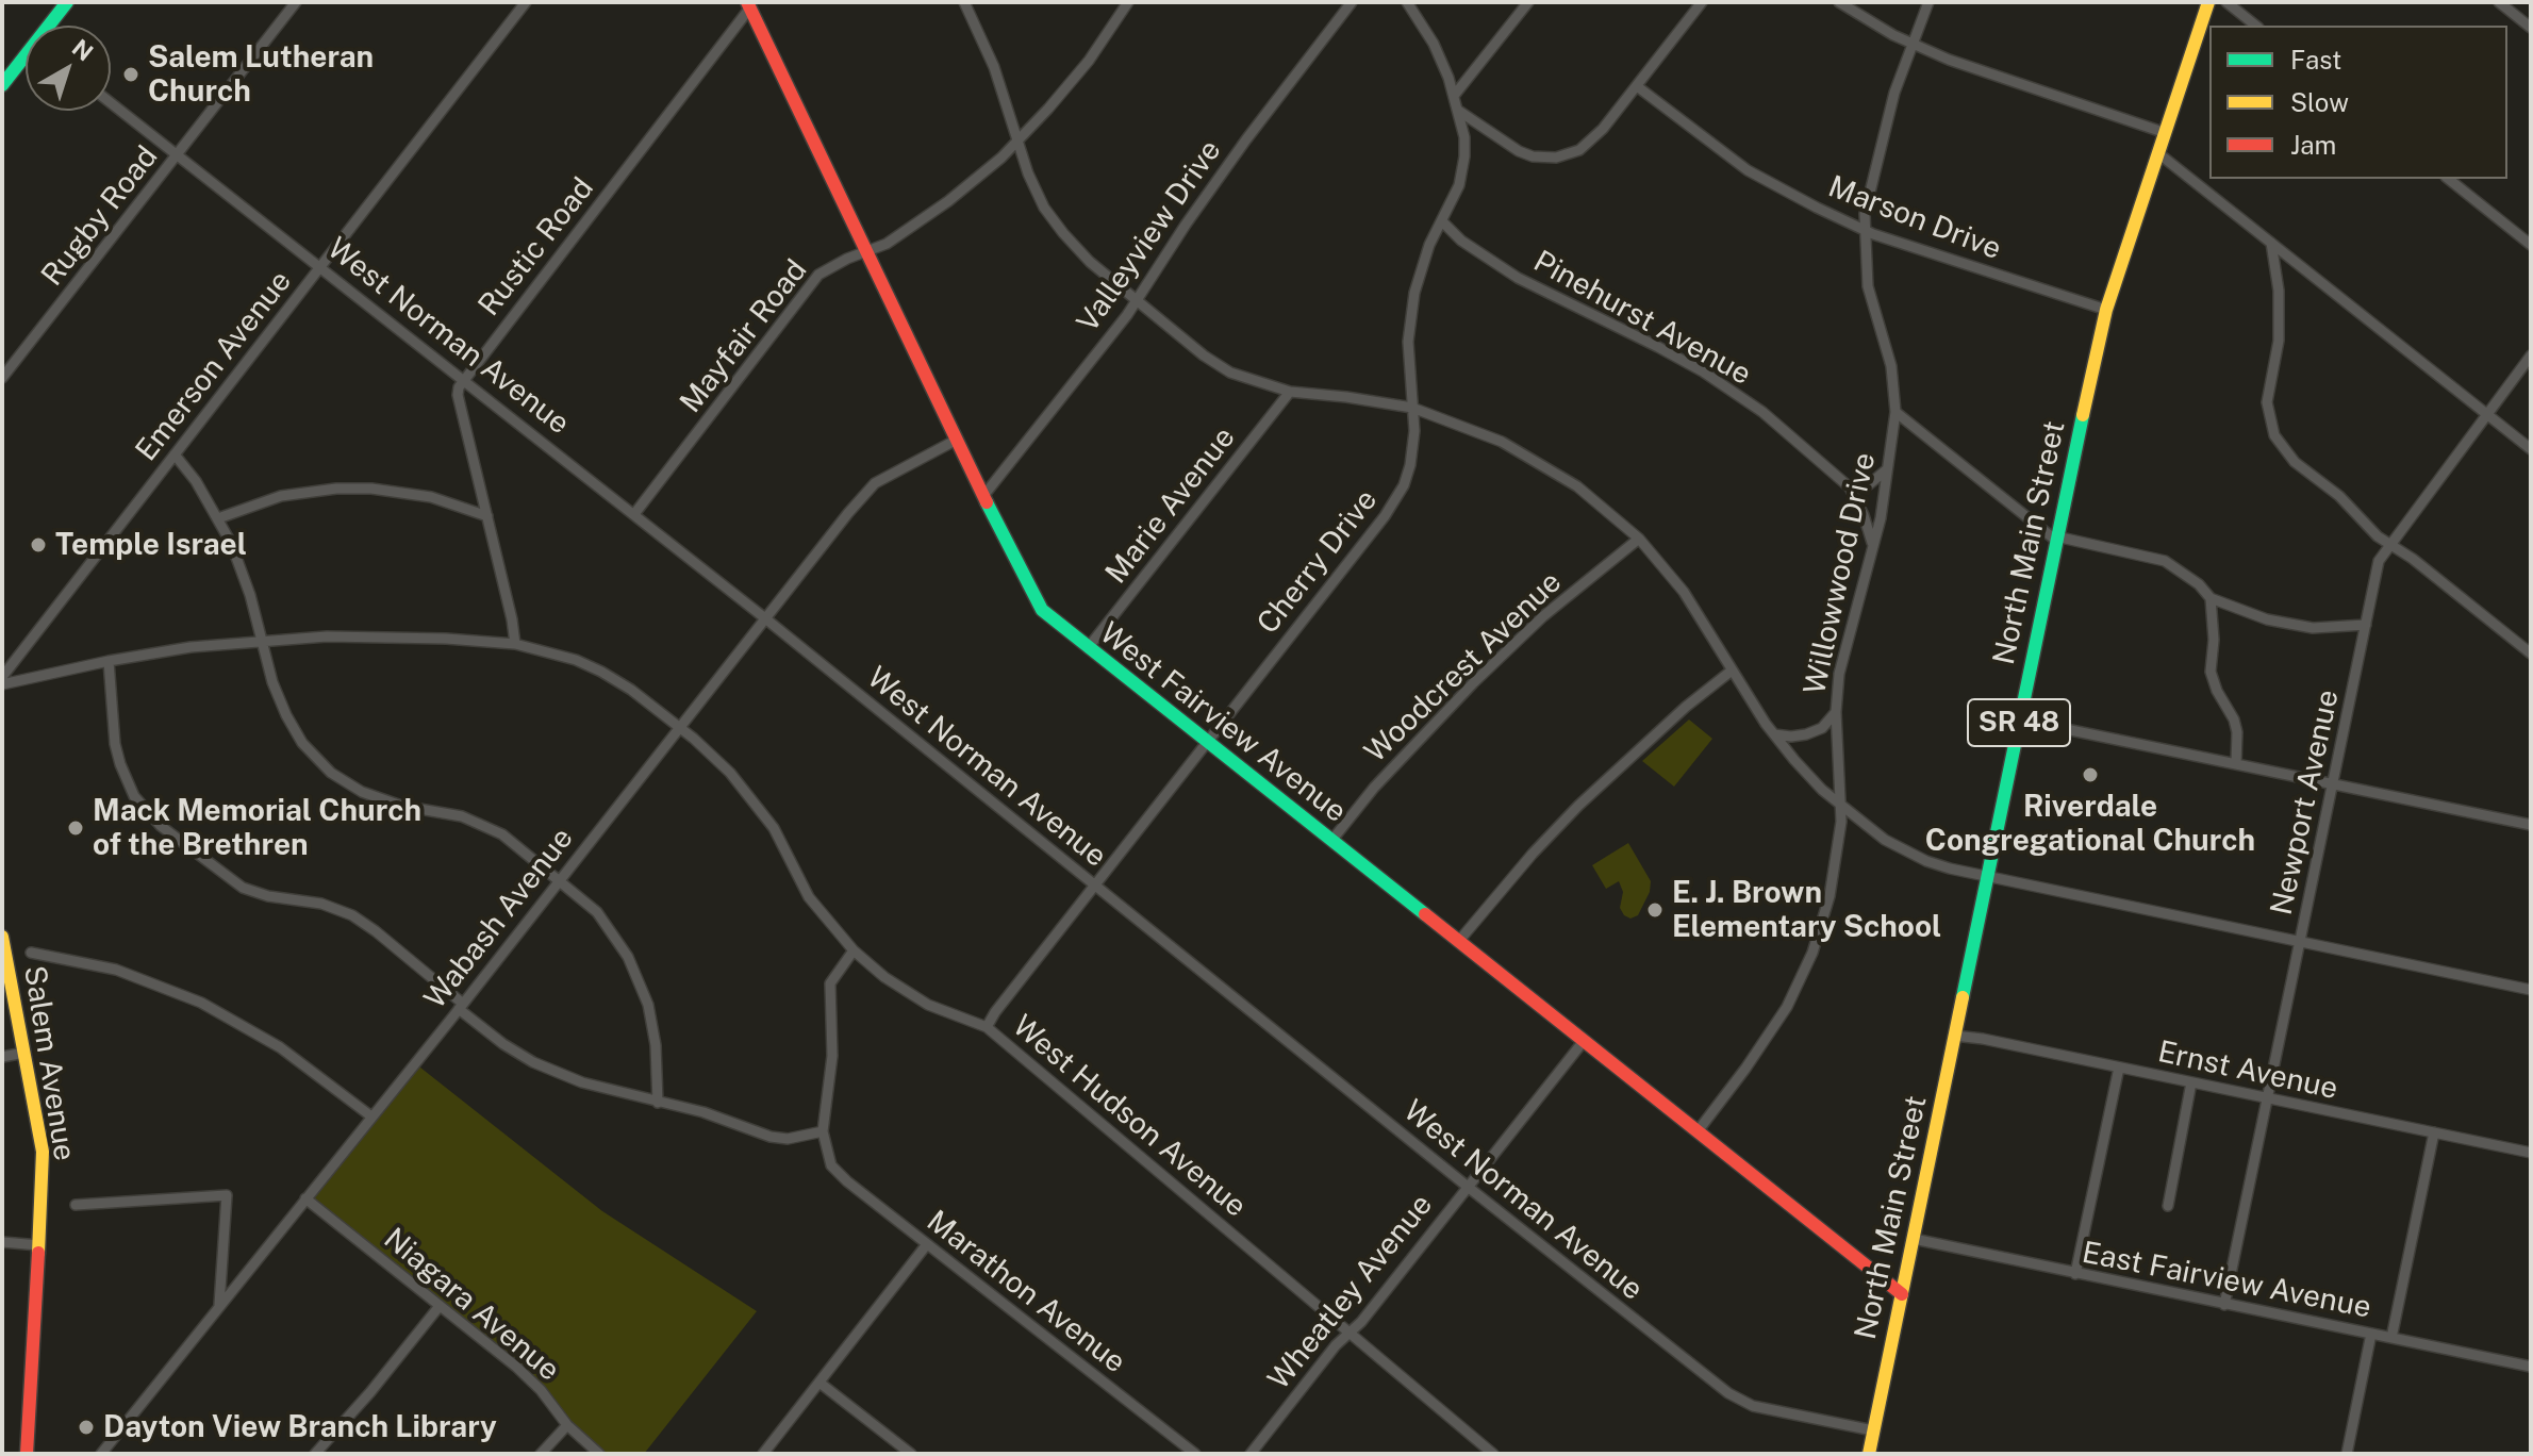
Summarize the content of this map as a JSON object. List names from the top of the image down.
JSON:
{
  "streets": {
    "main road": [
      "North Main Street",
      "West Fairview Avenue",
      "SR 48",
      "Salem Avenue"
    ],
    "street": [
      "Rugby Road",
      "Marson Drive",
      "Valleyview Drive",
      "Rustic Road",
      "Pinehurst Avenue",
      "West Norman Avenue",
      "Mayfair Road",
      "Emerson Avenue",
      "Marie Avenue",
      "Cherry Drive",
      "Willowwood Drive",
      "Woodcrest Avenue",
      "Newport Avenue",
      "Wabash Avenue",
      "Ernst Avenue",
      "West Hudson Avenue",
      "East Fairview Avenue",
      "Marathon Avenue",
      "Wheatley Avenue",
      "Niagara Avenue"
    ]
  },
  "crossings": [
    ["Rugby Road", "West Norman Avenue"],
    ["Marson Drive", "North Main Street"],
    ["Marson Drive", "Willowwood Drive"],
    ["Valleyview Drive", "West Fairview Avenue"],
    ["Rustic Road", "West Norman Avenue"],
    ["Rustic Road", "West Fairview Avenue"],
    ["Pinehurst Avenue", "Cherry Drive"],
    ["Pinehurst Avenue", "Willowwood Drive"],
    ["West Norman Avenue", "Mayfair Road"],
    ["West Norman Avenue", "Emerson Avenue"],
    ["West Norman Avenue", "North Main Street"],
    ["West Norman Avenue", "Cherry Drive"],
    ["West Norman Avenue", "Wabash Avenue"],
    ["West Norman Avenue", "Wheatley Avenue"],
    ["Mayfair Road", "West Fairview Avenue"],
    ["Marie Avenue", "West Fairview Avenue"],
    ["North Main Street", "West Fairview Avenue"],
    ["North Main Street", "Ernst Avenue"],
    ["North Main Street", "East Fairview Avenue"],
    ["Cherry Drive", "West Fairview Avenue"],
    ["Cherry Drive", "West Hudson Avenue"],
    ["Willowwood Drive", "West Fairview Avenue"],
    ["Woodcrest Avenue", "West Fairview Avenue"],
    ["West Fairview Avenue", "Wabash Avenue"],
    ["West Fairview Avenue", "Wheatley Avenue"],
    ["Newport Avenue", "Ernst Avenue"],
    ["Newport Avenue", "East Fairview Avenue"],
    ["Wabash Avenue", "West Hudson Avenue"],
    ["Wabash Avenue", "Niagara Avenue"],
    ["West Hudson Avenue", "Wheatley Avenue"]
  ],
  "places": [
    "Salem Lutheran Church",
    "Temple Israel",
    "Riverdale Congregational Church",
    "Mack Memorial Church of the Brethren",
    "E. J. Brown Elementary School",
    "Dayton View Branch Library"
  ],
  "legend": ["Fast", "Slow", "Jam"],
  "north": "top right"
}
